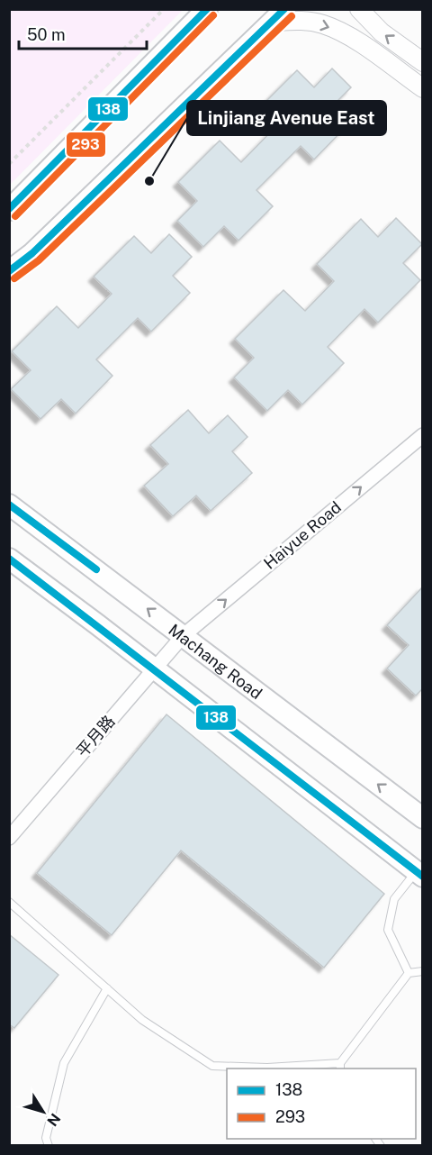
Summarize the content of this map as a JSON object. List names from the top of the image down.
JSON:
{
  "streets": {
    "main road": ["Machang Road"],
    "street": ["Haiyue Road", "平月路"]
  },
  "crossings": [
    ["Haiyue Road", "Machang Road"],
    ["Haiyue Road", "平月路"],
    ["Machang Road", "平月路"]
  ],
  "one_way": ["Haiyue Road"],
  "places": ["Linjiang Avenue East"],
  "lines": ["transit line 138", "transit line 293"],
  "legend": ["138", "293"],
  "scale_bar": "50 m",
  "north": "bottom right"
}
